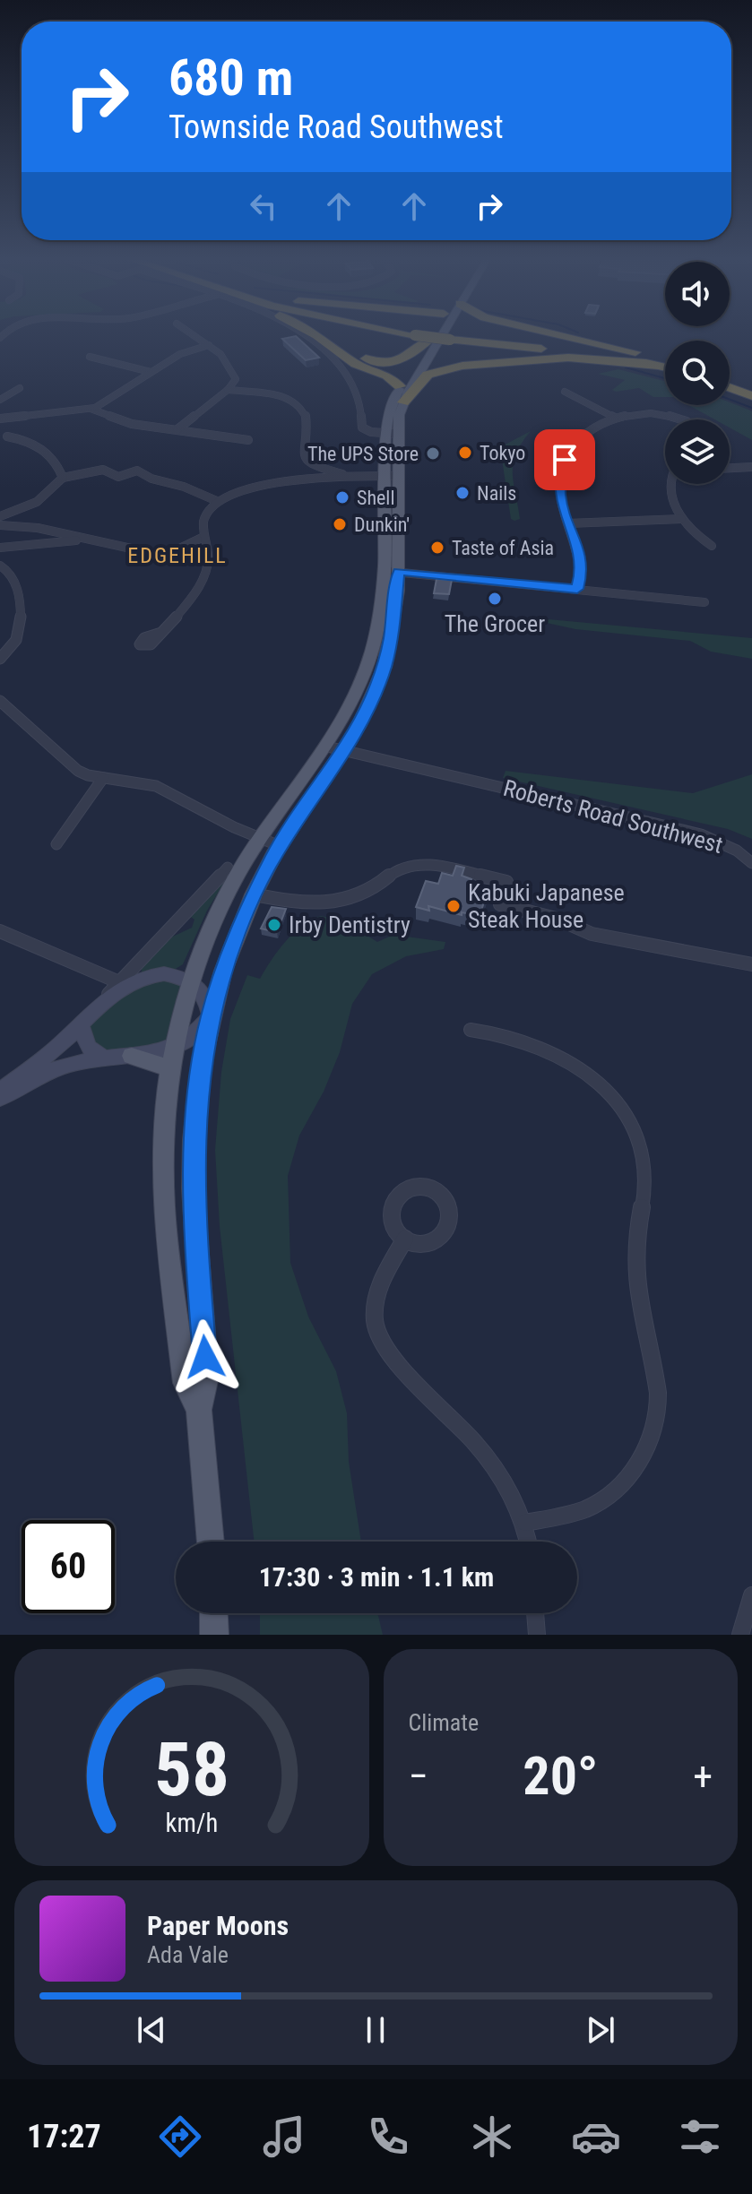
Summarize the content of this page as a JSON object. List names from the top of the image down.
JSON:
{
  "streets": {
    "street": ["Roberts Road Southwest"]
  },
  "districts": ["EDGEHILL"],
  "places": [
    "Tokyo",
    "The UPS Store",
    "Nails",
    "Shell",
    "Dunkin'",
    "Taste of Asia",
    "The Grocer",
    "Kabuki Japanese Steak House",
    "Irby Dentistry"
  ],
  "page": {
    "turn": ["680 m", "Townside Road Southwest"],
    "limit": "60",
    "trip": "17:30 · 3 min · 1.1 km",
    "tile": "Climate",
    "heat": ["−", "20°", "+"],
    "song": ["Paper Moons", "Ada Vale"],
    "tabs": "17:27",
    "gauge": ["58", "km/h"]
  }
}
